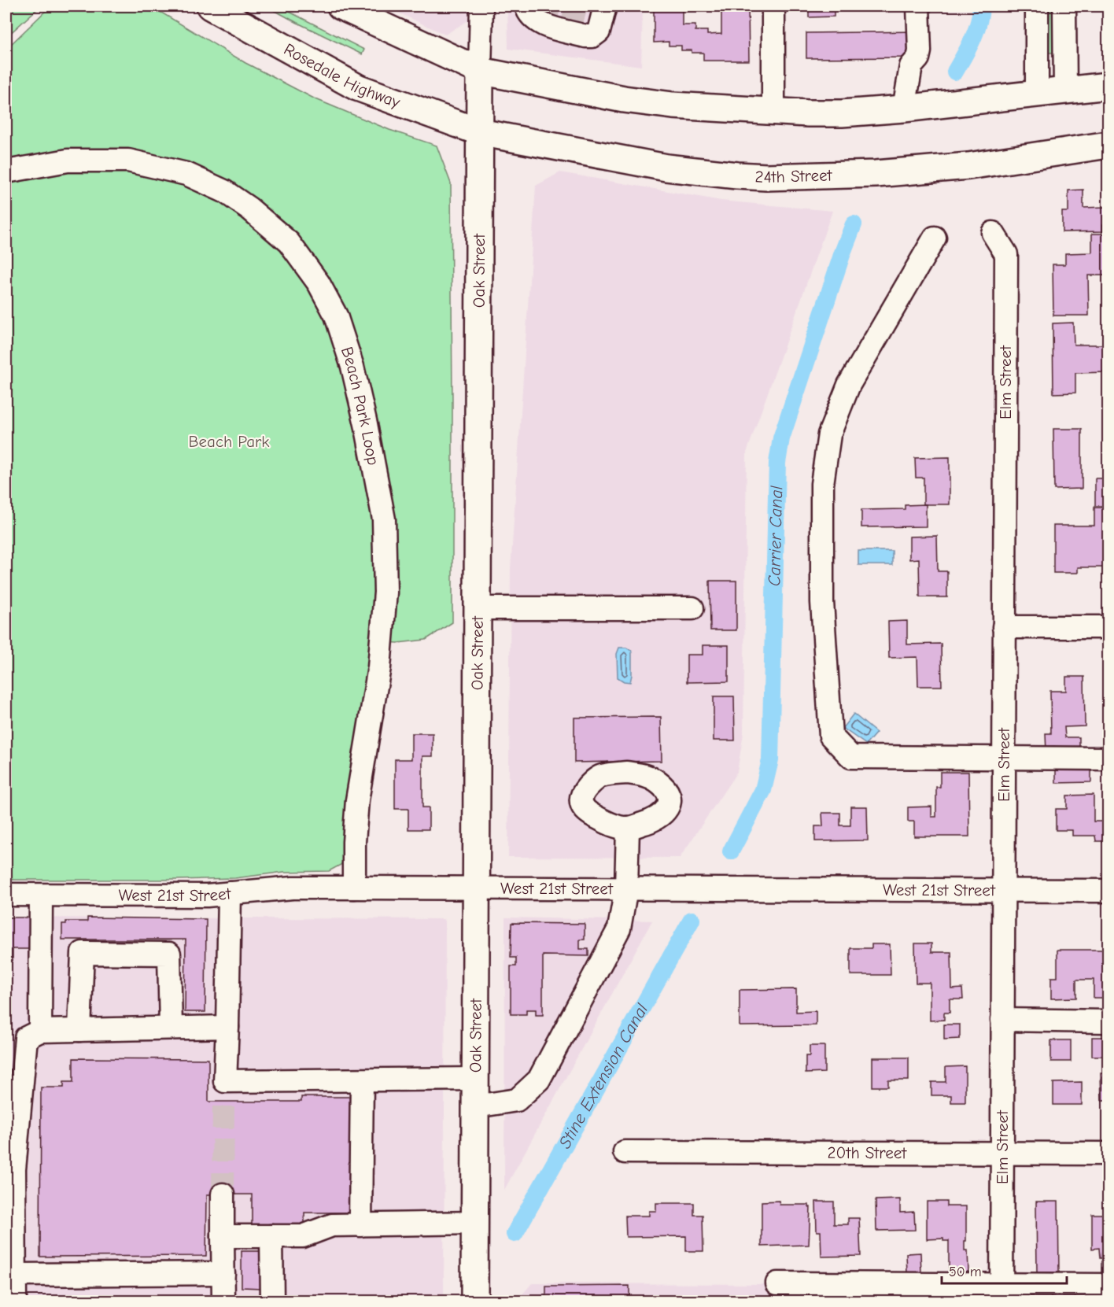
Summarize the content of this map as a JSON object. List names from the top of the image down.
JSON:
{
  "streets": {
    "main road": ["Rosedale Highway", "24th Street", "Oak Street"],
    "street": [
      "Elm Street",
      "Beach Park Loop",
      "West 21st Street",
      "20th Street"
    ]
  },
  "crossings": [
    ["Rosedale Highway", "24th Street"],
    ["Rosedale Highway", "Oak Street"],
    ["24th Street", "Oak Street"],
    ["Oak Street", "West 21st Street"],
    ["Elm Street", "West 21st Street"],
    ["Elm Street", "20th Street"],
    ["Beach Park Loop", "West 21st Street"]
  ],
  "water": ["Carrier Canal", "Stine Extension Canal"],
  "parks": ["Beach Park"],
  "scale_bar": "50 m"
}
